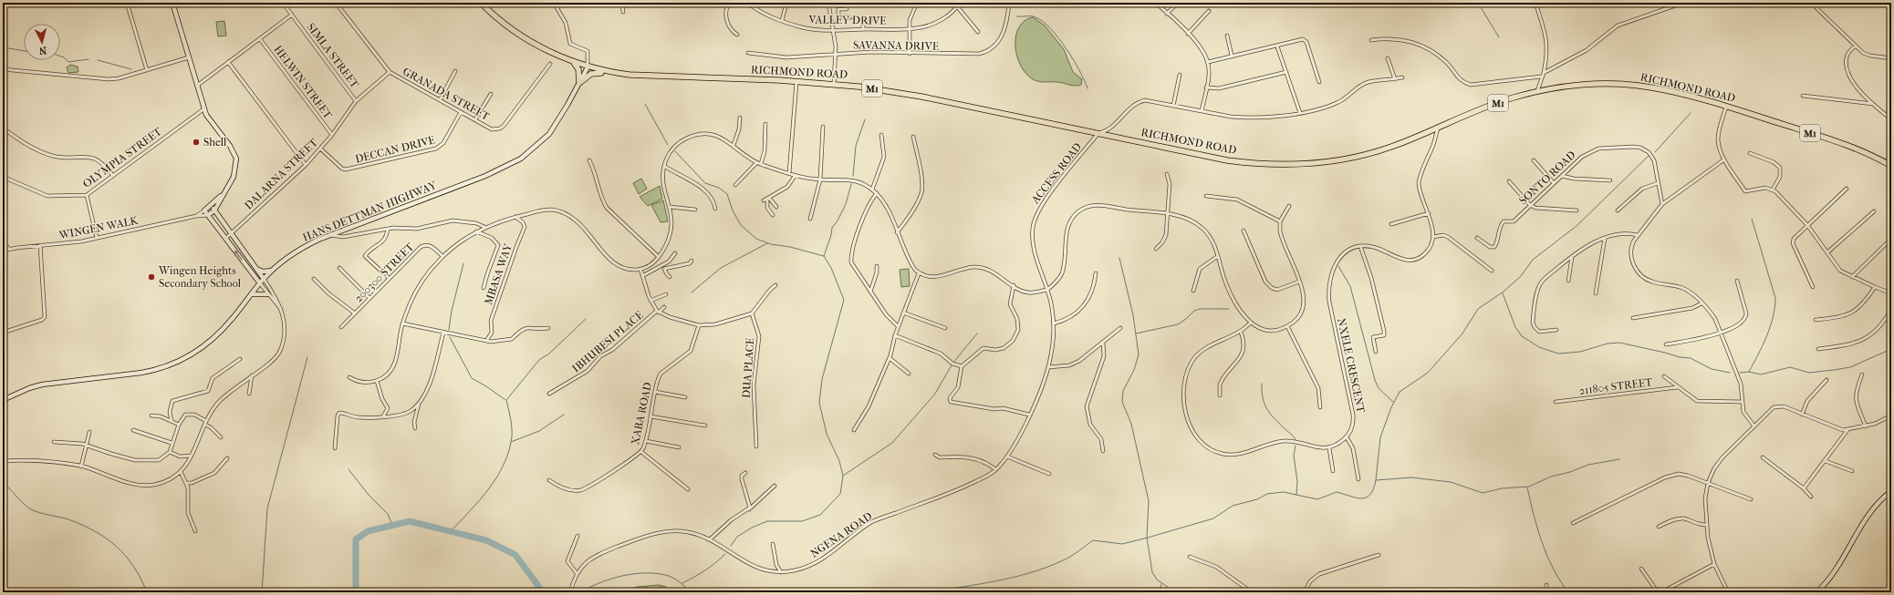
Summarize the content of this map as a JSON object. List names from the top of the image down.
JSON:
{
  "streets": {
    "highway": ["RICHMOND ROAD", "M1"],
    "street": [
      "VALLEY DRIVE",
      "SAVANNA DRIVE",
      "SIMLA STREET",
      "HELWIN STREET",
      "GRANADA STREET",
      "DECCAN DRIVE",
      "OLYMPIA STREET",
      "ACCESS ROAD",
      "DALARNA STREET",
      "SONTO ROAD",
      "HANS DETTMAN HIGHWAY",
      "WINGEN WALK",
      "200300 STREET",
      "MBASA WAY",
      "IBHUBESI PLACE",
      "NXELE CRESCENT",
      "DUA PLACE",
      "211805 STREET",
      "XABA ROAD",
      "NGENA ROAD"
    ]
  },
  "crossings": [
    ["SIMLA STREET", "DALARNA STREET"],
    ["RICHMOND ROAD", "ACCESS ROAD"],
    ["RICHMOND ROAD", "HANS DETTMAN HIGHWAY"],
    ["HELWIN STREET", "DALARNA STREET"],
    ["GRANADA STREET", "DECCAN DRIVE"],
    ["GRANADA STREET", "DALARNA STREET"],
    ["DECCAN DRIVE", "DALARNA STREET"],
    ["ACCESS ROAD", "NGENA ROAD"]
  ],
  "places": ["Shell", "Wingen Heights Secondary School"],
  "north": "bottom"
}
